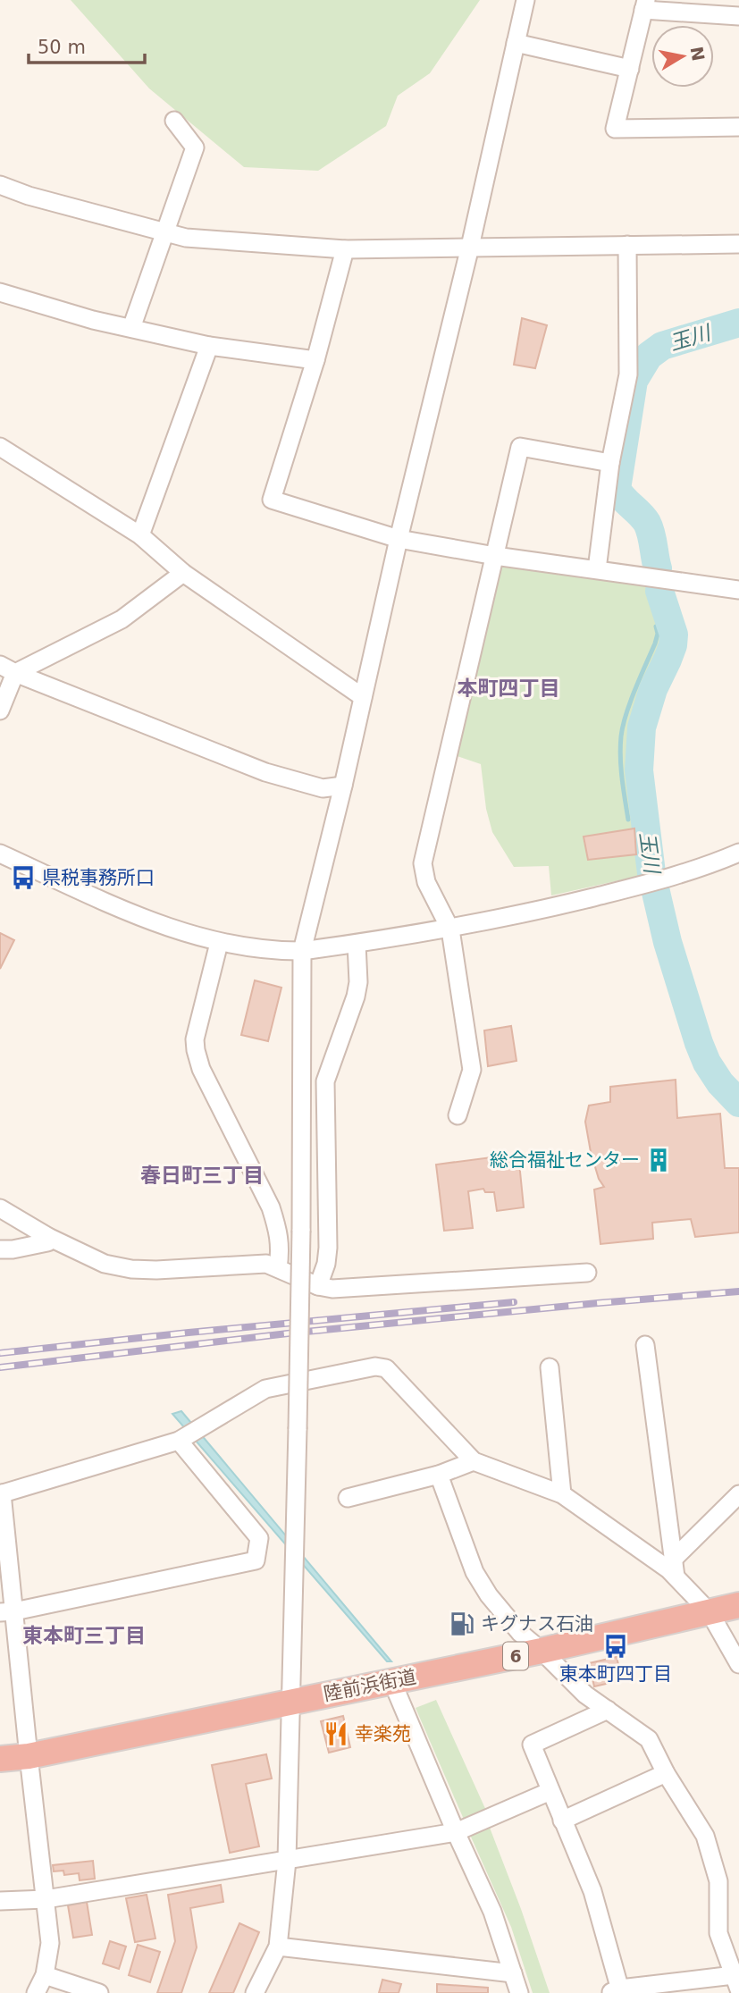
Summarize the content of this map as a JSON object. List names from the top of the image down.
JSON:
{
  "streets": {
    "highway": ["6", "陸前浜街道"]
  },
  "districts": ["本町四丁目", "春日町三丁目", "東本町三丁目"],
  "water": ["玉川"],
  "places": {
    "bus stop": ["県税事務所口", "東本町四丁目"],
    "building": ["総合福祉センター"],
    "fuel station": ["キグナス石油"],
    "restaurant": ["幸楽苑"]
  },
  "scale_bar": "50 m",
  "north": "right"
}
